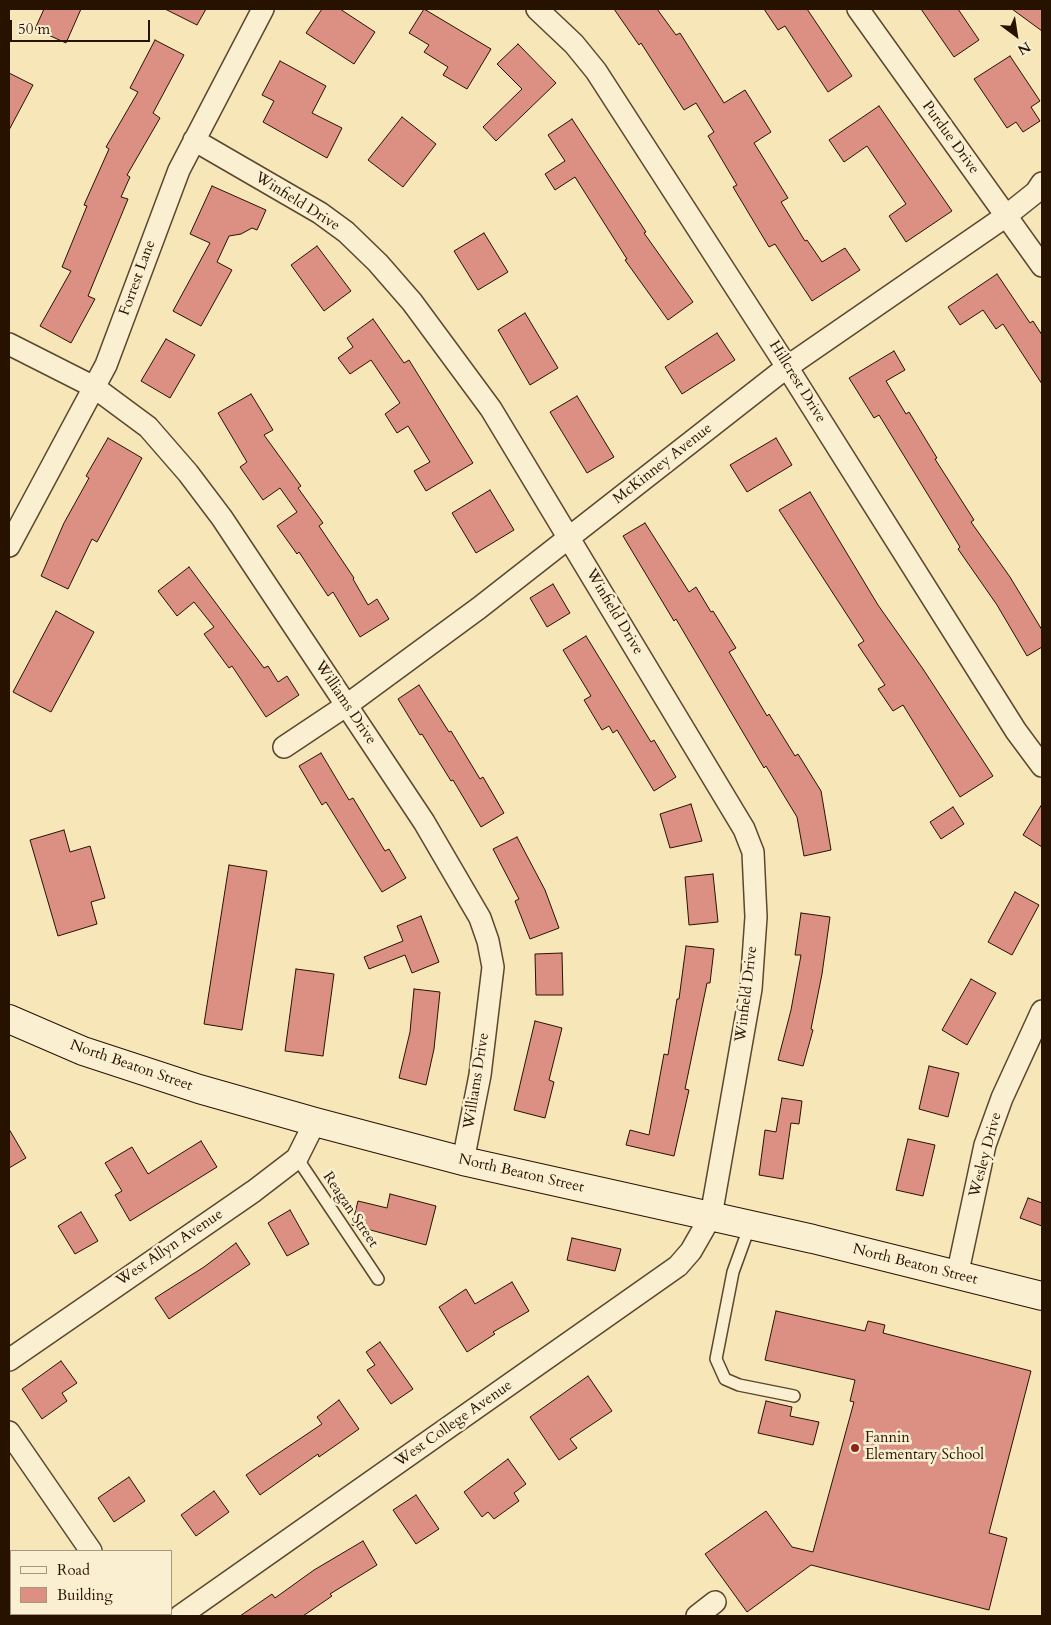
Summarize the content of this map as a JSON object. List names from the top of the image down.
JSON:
{
  "streets": {
    "main road": ["North Beaton Street"],
    "street": [
      "Purdue Drive",
      "Winfield Drive",
      "Forrest Lane",
      "Hillcrest Drive",
      "McKinney Avenue",
      "Williams Drive",
      "Wesley Drive",
      "West Allyn Avenue",
      "West College Avenue"
    ],
    "lane": ["Reagan Street"]
  },
  "crossings": [
    ["Purdue Drive", "McKinney Avenue"],
    ["Winfield Drive", "Forrest Lane"],
    ["Winfield Drive", "McKinney Avenue"],
    ["Winfield Drive", "North Beaton Street"],
    ["Winfield Drive", "West College Avenue"],
    ["Forrest Lane", "Williams Drive"],
    ["Hillcrest Drive", "McKinney Avenue"],
    ["McKinney Avenue", "Williams Drive"],
    ["Williams Drive", "North Beaton Street"],
    ["North Beaton Street", "Wesley Drive"],
    ["North Beaton Street", "West Allyn Avenue"],
    ["North Beaton Street", "West College Avenue"],
    ["Reagan Street", "West Allyn Avenue"]
  ],
  "places": ["Fannin Elementary School"],
  "legend": ["Road", "Building"],
  "scale_bar": "50 m",
  "north": "bottom right"
}
